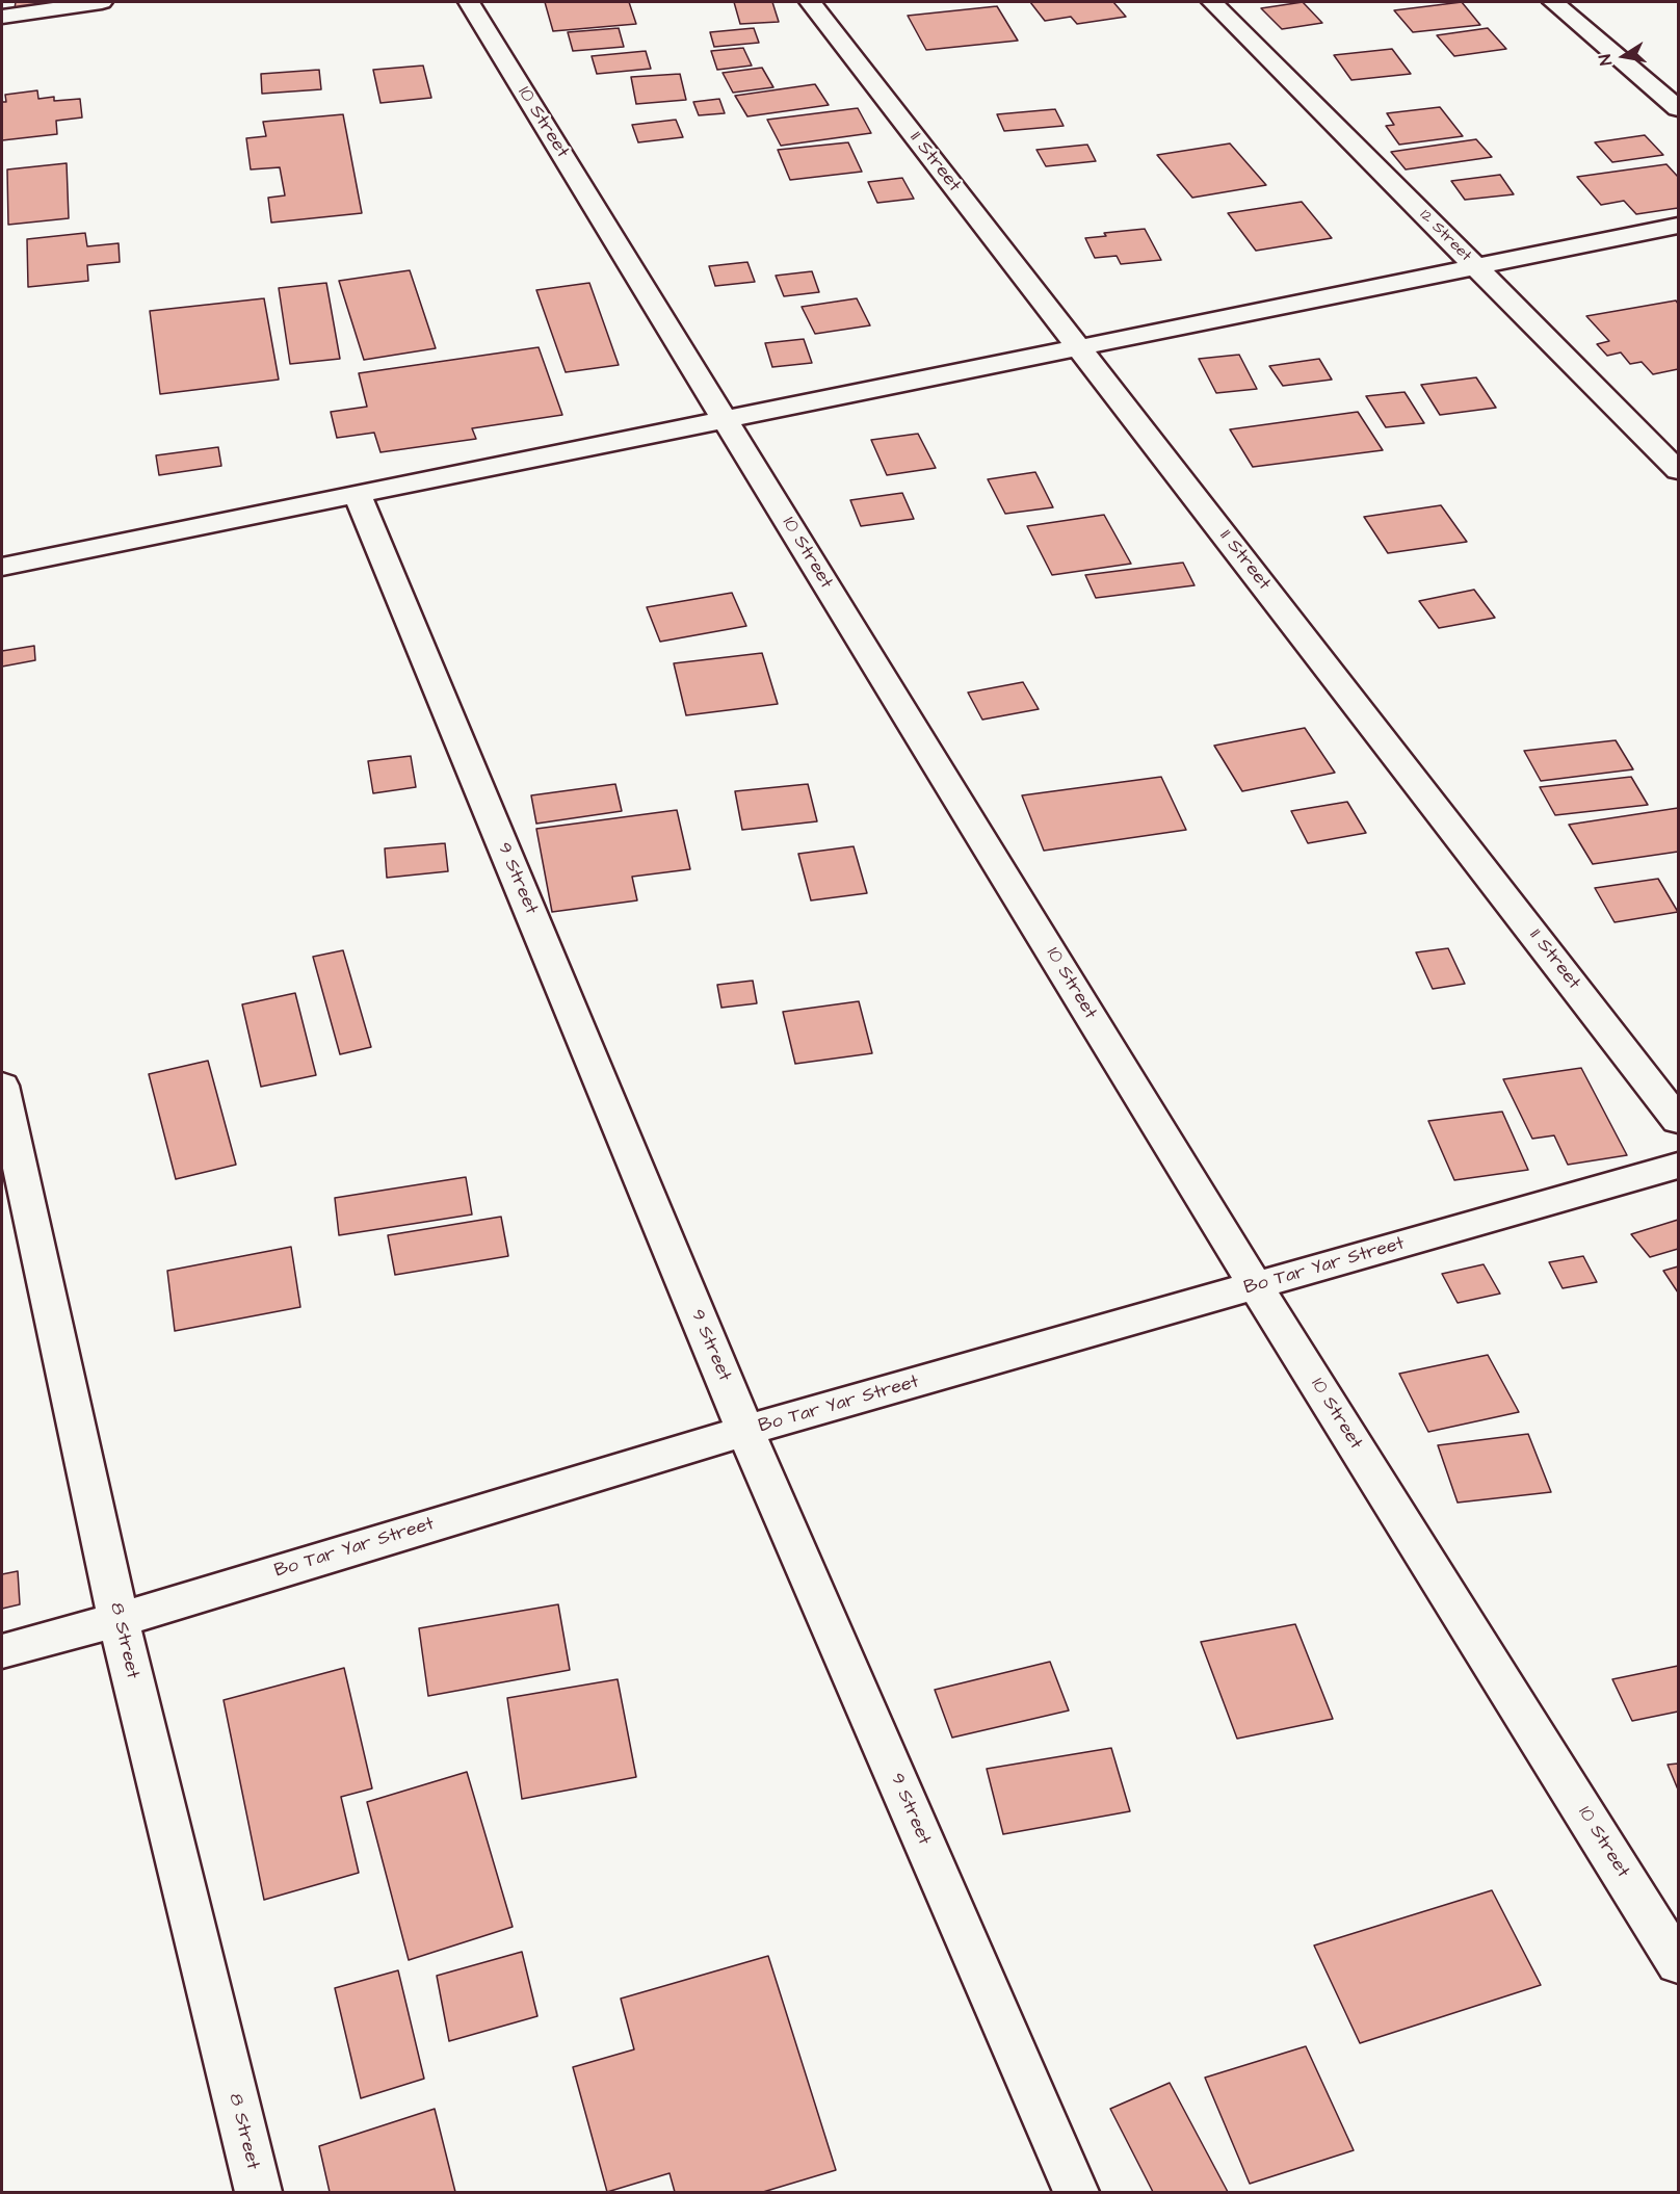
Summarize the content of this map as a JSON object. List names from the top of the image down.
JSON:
{
  "streets": {
    "street": [
      "10 Street",
      "11 Street",
      "12 Street",
      "9 Street",
      "Bo Tar Yar Street",
      "8 Street"
    ]
  },
  "crossings": [
    ["10 Street", "Bo Tar Yar Street"],
    ["9 Street", "Bo Tar Yar Street"],
    ["Bo Tar Yar Street", "8 Street"]
  ],
  "north": "left"
}
